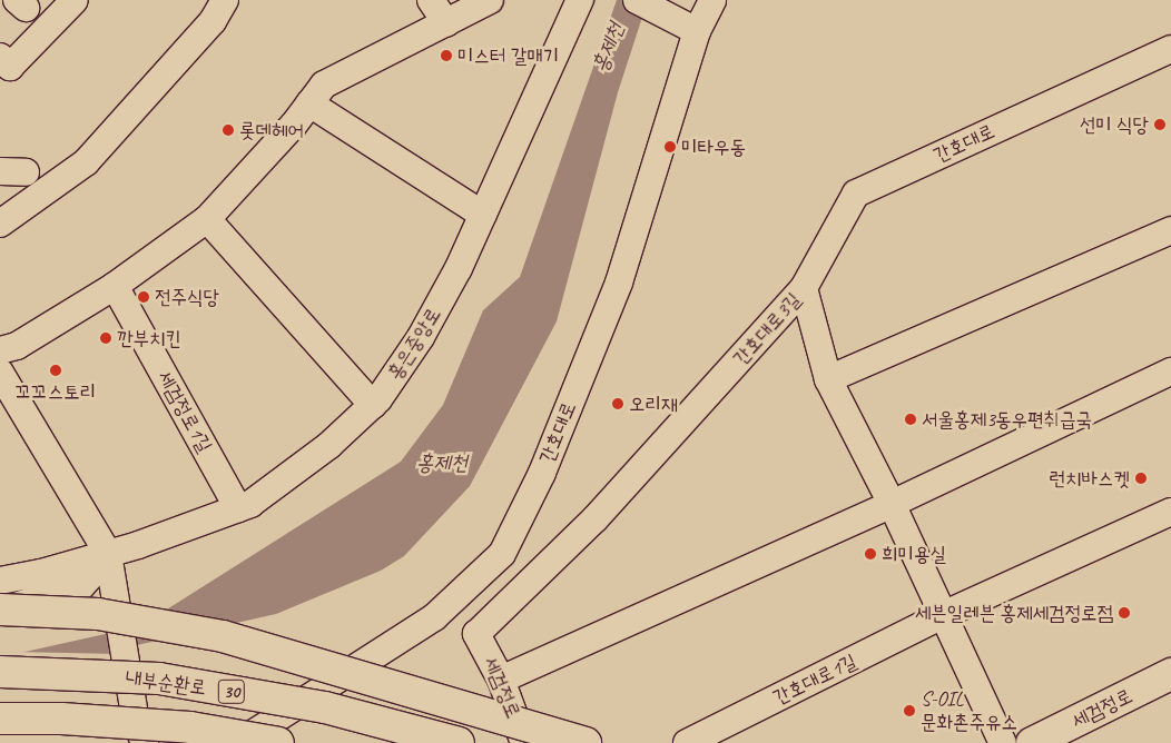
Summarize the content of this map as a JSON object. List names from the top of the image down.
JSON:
{
  "streets": {
    "main road": [
      "홍은중앙로",
      "내부순환로",
      "세검정로",
      "30"
    ],
    "street": [
      "간호대로",
      "간호대로3길",
      "세검정로1길",
      "간호대로1길"
    ]
  },
  "crossings": [
    ["간호대로", "간호대로3길"],
    ["간호대로3길", "세검정로"],
    ["홍은중앙로", "세검정로1길"]
  ],
  "water": ["홍제천"],
  "places": [
    "미스터 갈매기",
    "선미 식당",
    "롯데헤어",
    "미타우동",
    "전주식당",
    "깐부치킨",
    "꼬꼬스토리",
    "오리재",
    "서울홍제3동우편취급국",
    "런치바스켓",
    "희미용실",
    "세븐일레븐 홍제세검정로점",
    "S-OIL 문화촌주유소"
  ]
}
